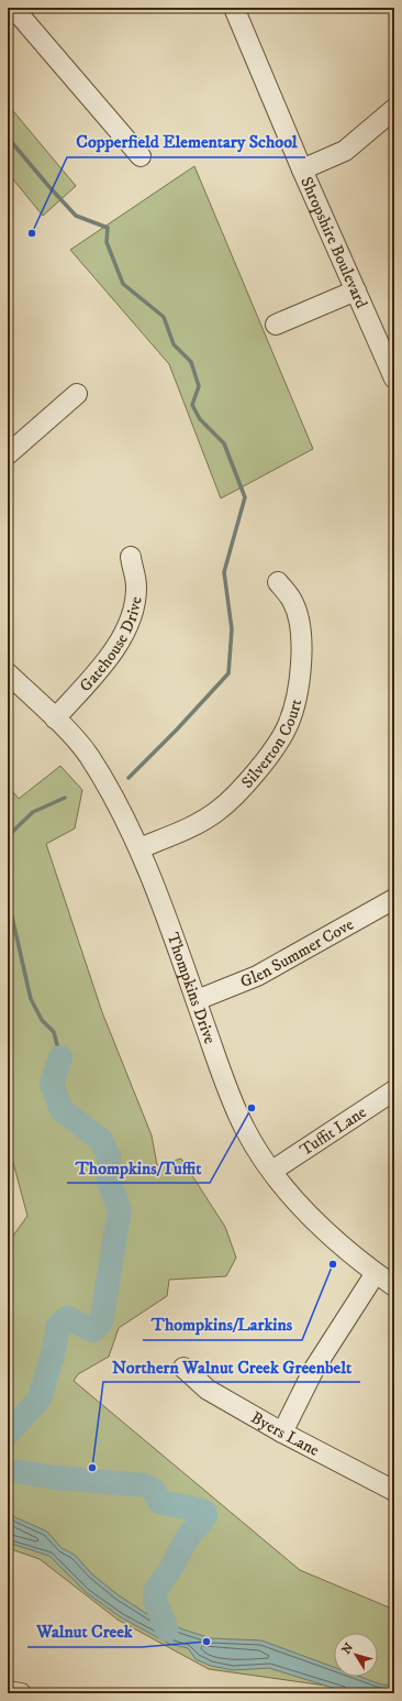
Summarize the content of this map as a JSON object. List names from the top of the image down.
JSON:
{
  "streets": {
    "street": [
      "Shropshire Boulevard",
      "Gatehouse Drive",
      "Silverton Court",
      "Glen Summer Cove",
      "Thompkins Drive",
      "Tuffit Lane",
      "Byers Lane"
    ]
  },
  "crossings": [
    ["Gatehouse Drive", "Thompkins Drive"],
    ["Silverton Court", "Thompkins Drive"],
    ["Glen Summer Cove", "Thompkins Drive"],
    ["Thompkins Drive", "Tuffit Lane"]
  ],
  "places": [
    "Copperfield Elementary School",
    "Thompkins/Tuffit",
    "Thompkins/Larkins",
    "Northern Walnut Creek Greenbelt",
    "Walnut Creek"
  ],
  "north": "top left"
}
